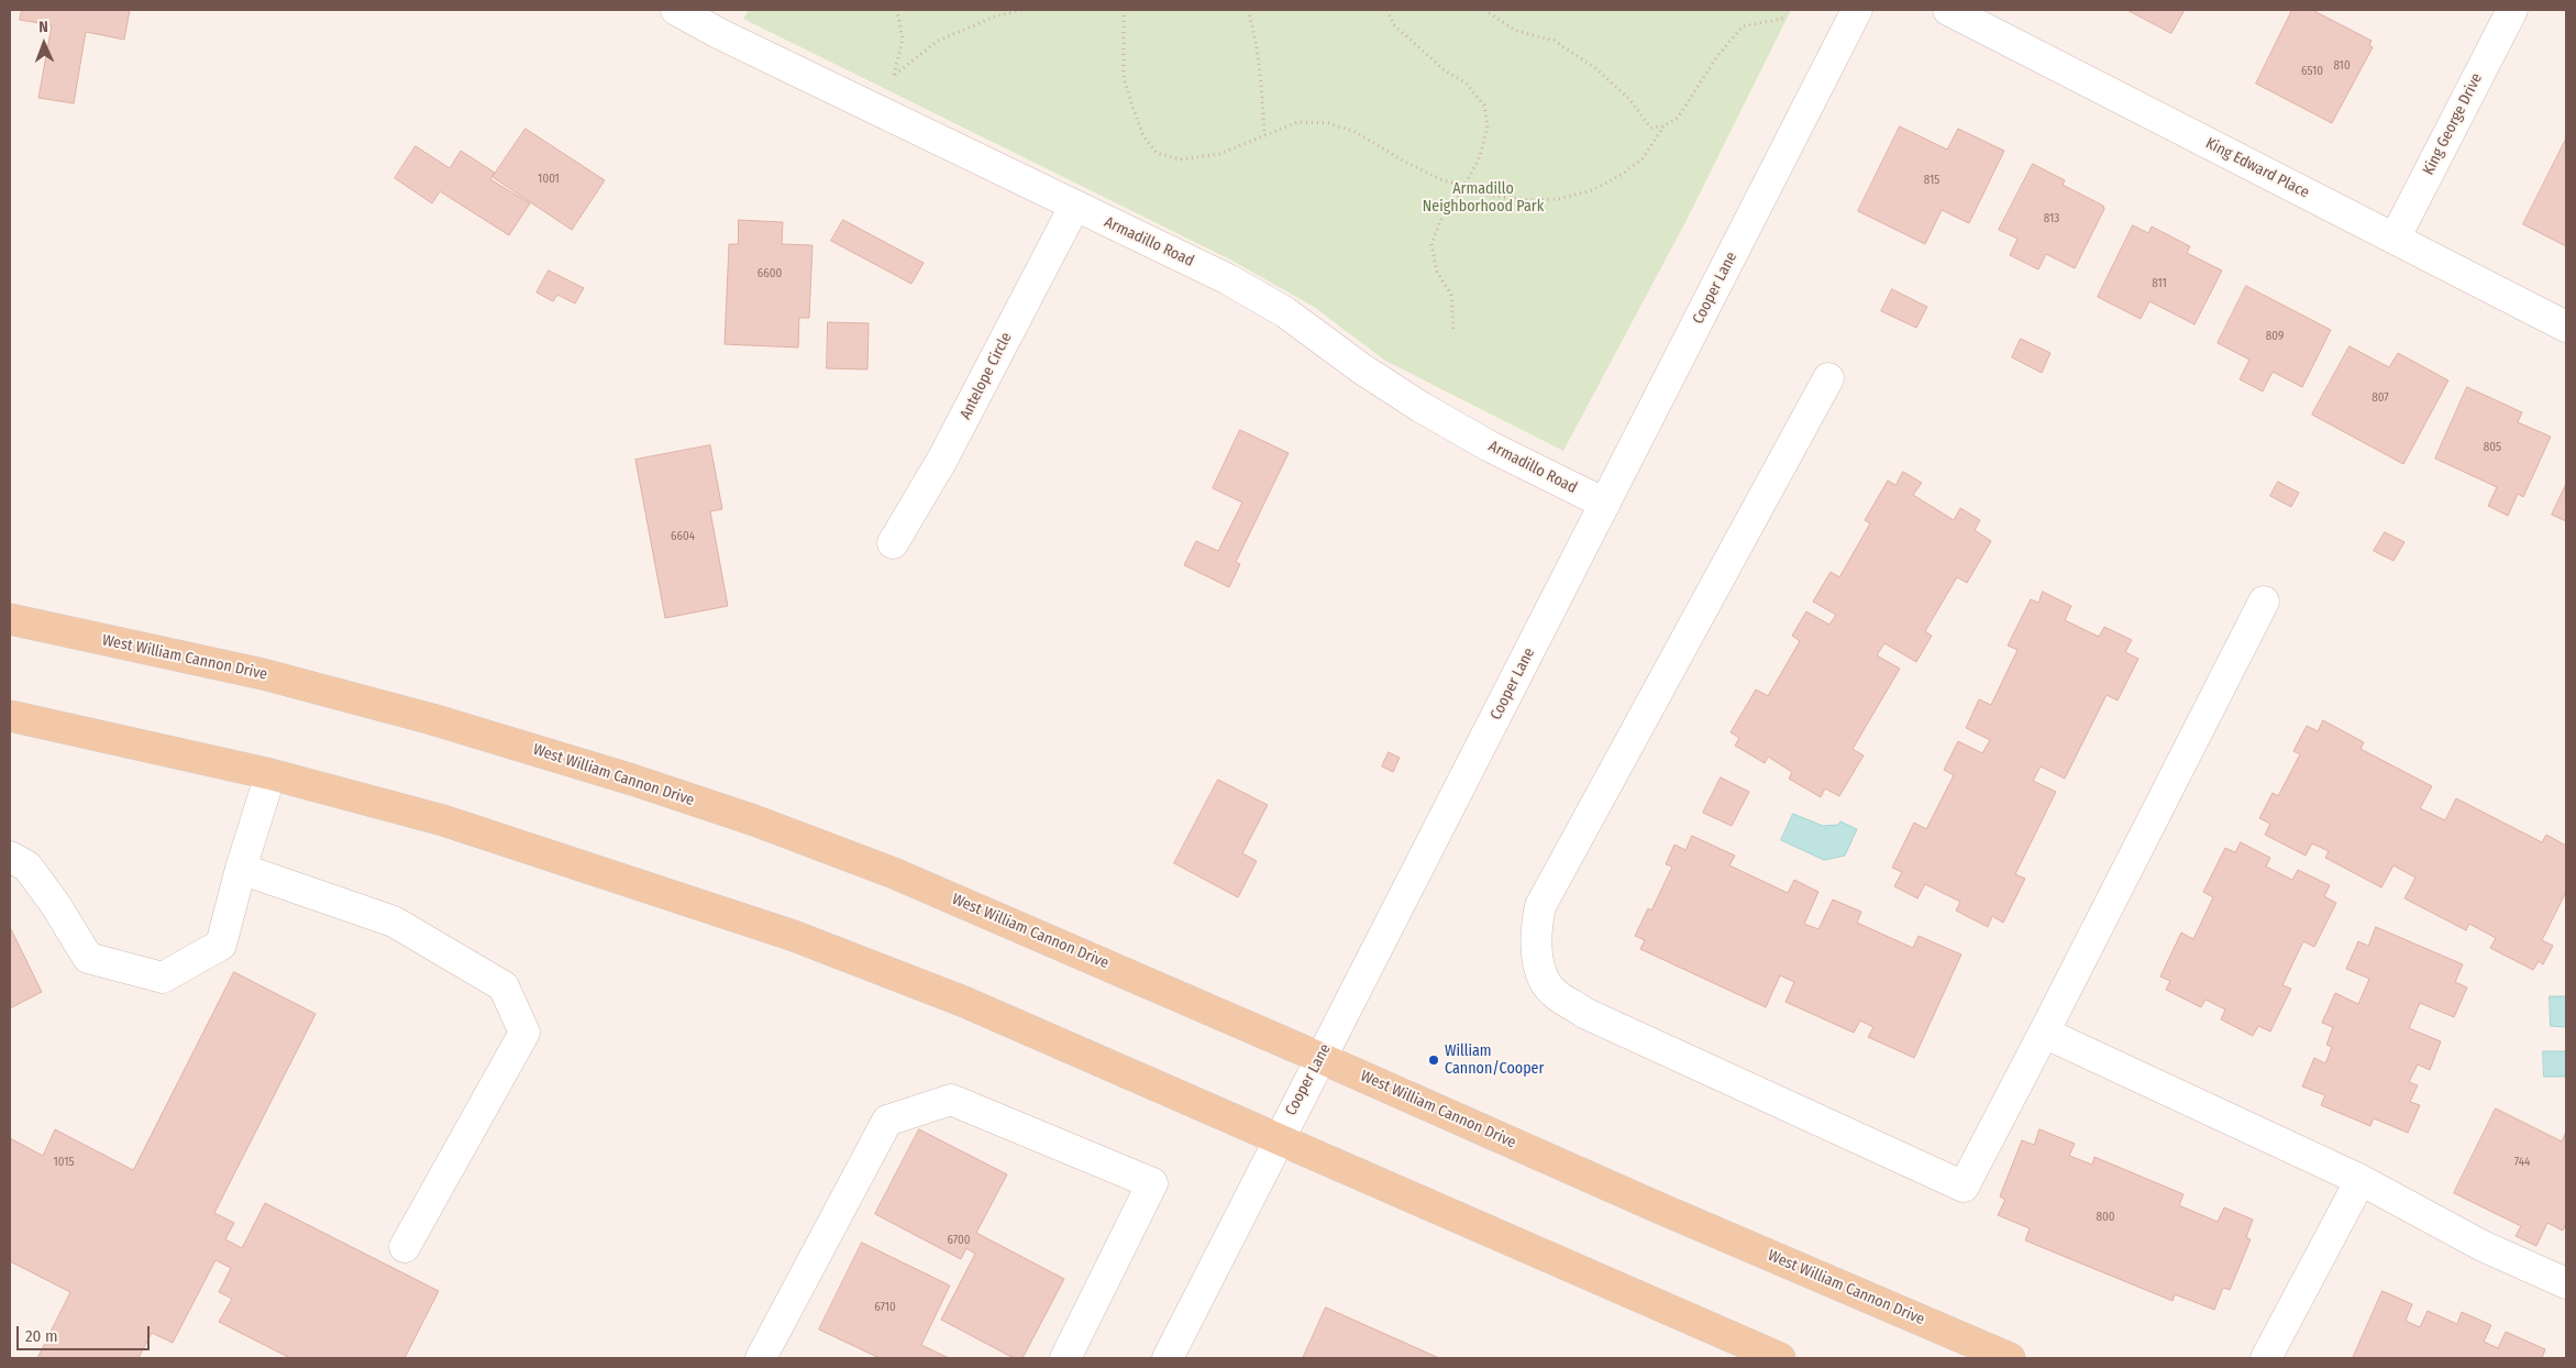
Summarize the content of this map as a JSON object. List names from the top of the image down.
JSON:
{
  "streets": {
    "main road": ["West William Cannon Drive"],
    "street": [
      "King George Drive",
      "King Edward Place",
      "Armadillo Road",
      "Cooper Lane",
      "Antelope Circle"
    ]
  },
  "crossings": [
    ["King George Drive", "King Edward Place"],
    ["Armadillo Road", "Cooper Lane"],
    ["Armadillo Road", "Antelope Circle"],
    ["Cooper Lane", "West William Cannon Drive"]
  ],
  "parks": ["Armadillo Neighborhood Park"],
  "places": ["William Cannon/Cooper"],
  "house_numbers": [
    "810",
    "6510",
    "1001",
    "815",
    "813",
    "6600",
    "811",
    "809",
    "807",
    "805",
    "6604",
    "1015",
    "744",
    "800",
    "6700",
    "6710"
  ],
  "scale_bar": "20 m",
  "north": "top"
}
